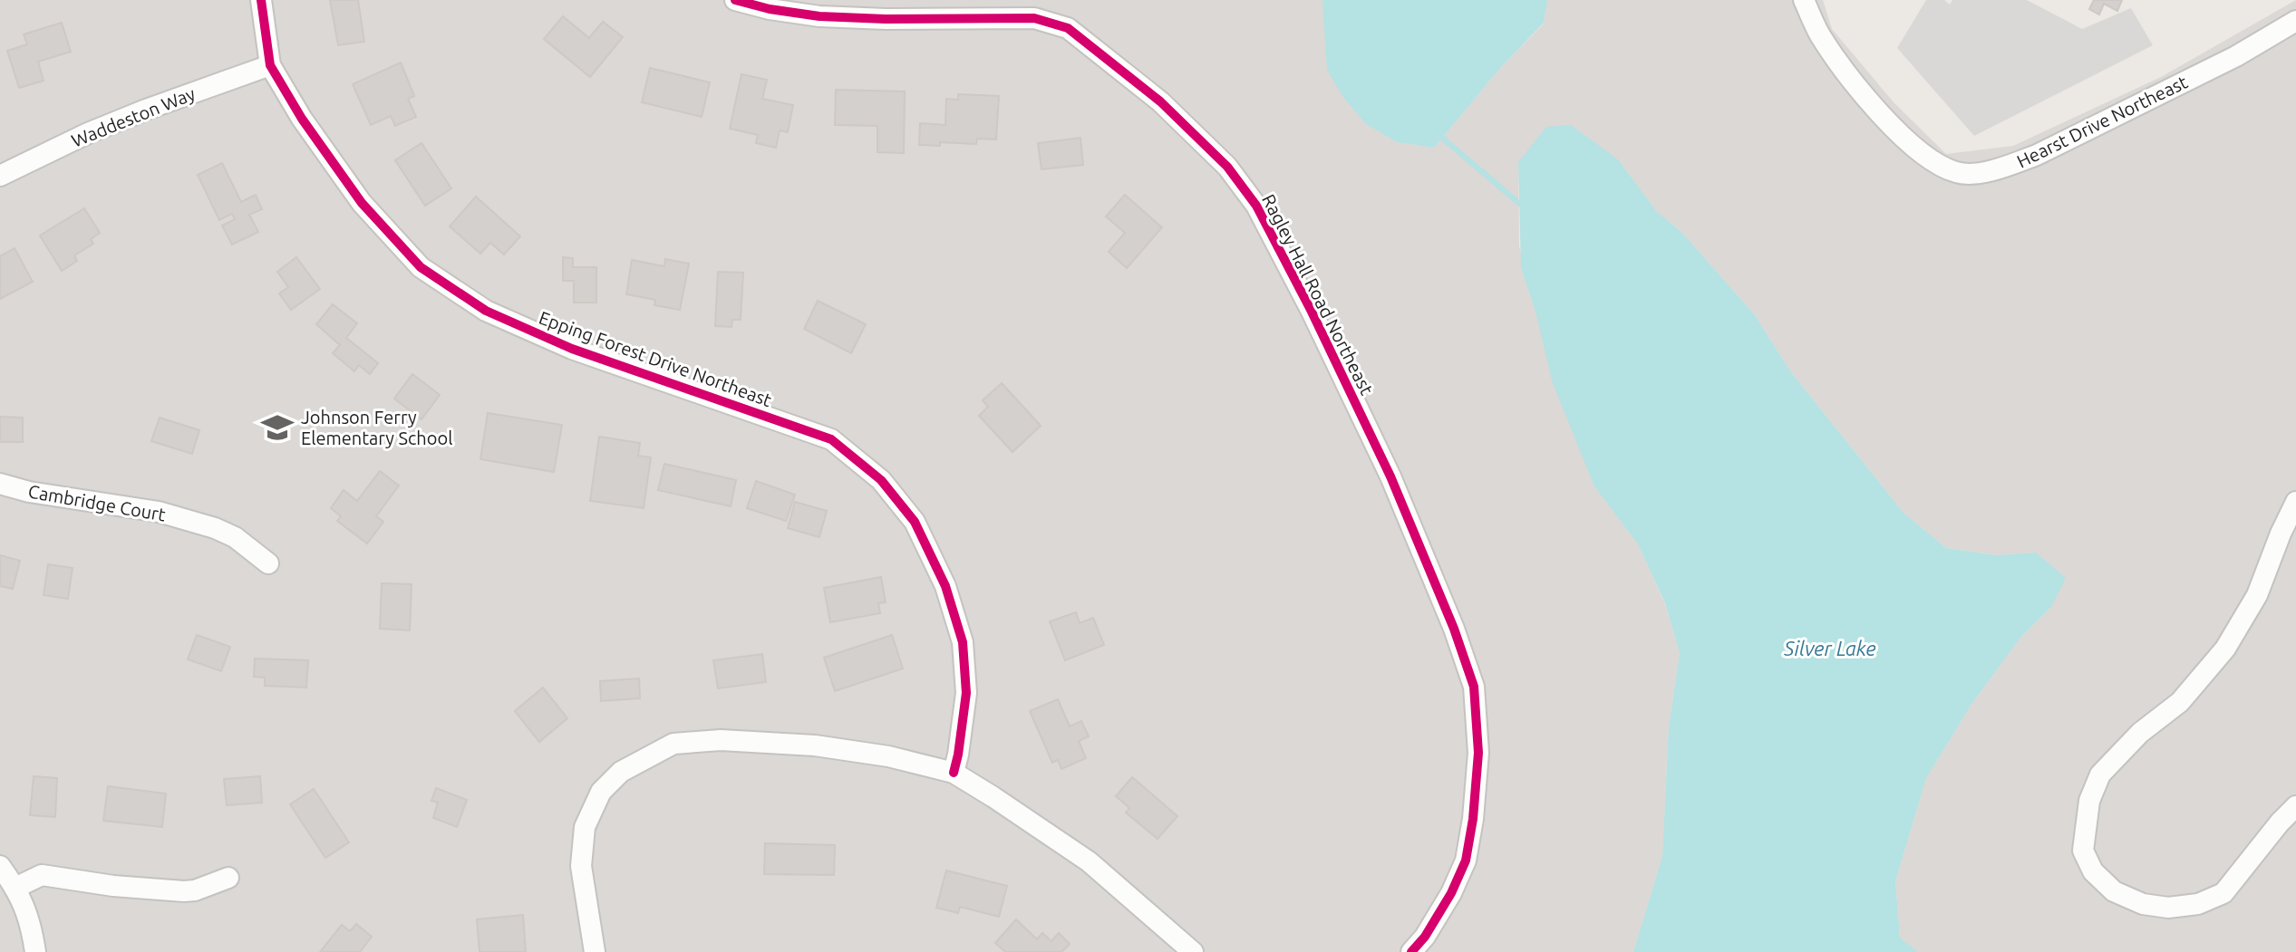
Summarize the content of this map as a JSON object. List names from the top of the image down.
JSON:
{
  "streets": {
    "street": [
      "Waddeston Way",
      "Hearst Drive Northeast",
      "Ragley Hall Road Northeast",
      "Epping Forest Drive Northeast",
      "Cambridge Court"
    ]
  },
  "crossings": [
    ["Waddeston Way", "Epping Forest Drive Northeast"]
  ],
  "water": ["Silver Lake"],
  "places": {
    "school or university": ["Johnson Ferry Elementary School"]
  }
}
